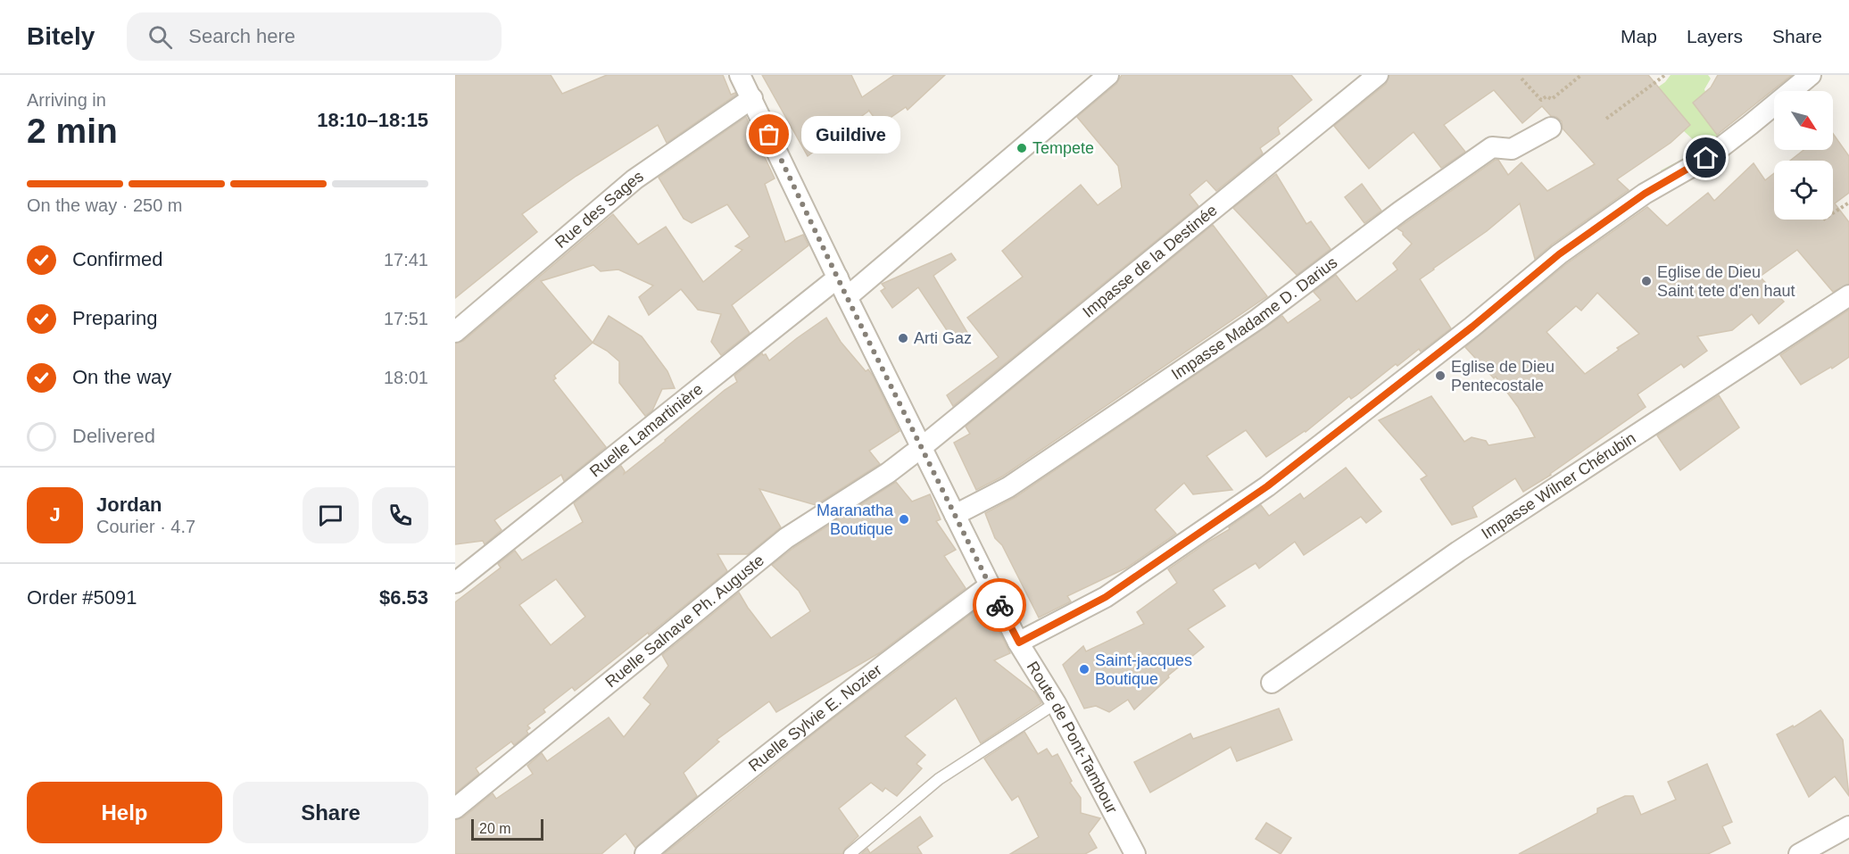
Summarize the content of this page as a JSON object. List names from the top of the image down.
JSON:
{
  "streets": {
    "street": [
      "Rue des Sages",
      "Impasse de la Destinée",
      "Impasse Madame D. Darius",
      "Ruelle Lamartinière",
      "Impasse Wilner Chérubin",
      "Ruelle Salnave Ph. Auguste",
      "Ruelle Sylvie E. Nozier",
      "Route de Pont-Tambour"
    ]
  },
  "crossings": [
    ["Rue des Sages", "Route de Pont-Tambour"],
    ["Impasse de la Destinée", "Ruelle Salnave Ph. Auguste"],
    ["Impasse de la Destinée", "Route de Pont-Tambour"],
    ["Impasse Madame D. Darius", "Route de Pont-Tambour"],
    ["Ruelle Lamartinière", "Route de Pont-Tambour"],
    ["Ruelle Salnave Ph. Auguste", "Route de Pont-Tambour"],
    ["Ruelle Sylvie E. Nozier", "Route de Pont-Tambour"]
  ],
  "places": [
    "Guildive",
    "Tempete",
    "Eglise de Dieu Saint tete d'en haut",
    "Arti Gaz",
    "Eglise de Dieu Pentecostale",
    "Maranatha Boutique",
    "Saint-jacques Boutique"
  ],
  "scale_bar": "20 m",
  "north": "bottom right",
  "page": {
    "header": "Bitely",
    "search": "Search here",
    "nav": ["Map", "Layers", "Share"],
    "heading": ["2 min", "Arriving in", "18:10–18:15"],
    "panel": [
      "Jordan",
      "Courier · 4.7",
      "Order #5091",
      "$6.53"
    ],
    "bubble": "Guildive",
    "bar": "On the way · 250 m",
    "list": [
      ["Confirmed", "17:41"],
      ["Preparing", "17:51"],
      ["On the way", "18:01"],
      "Delivered"
    ],
    "round": "J",
    "buttons": ["Help", "Share"],
    "scale": "20 m"
  }
}
